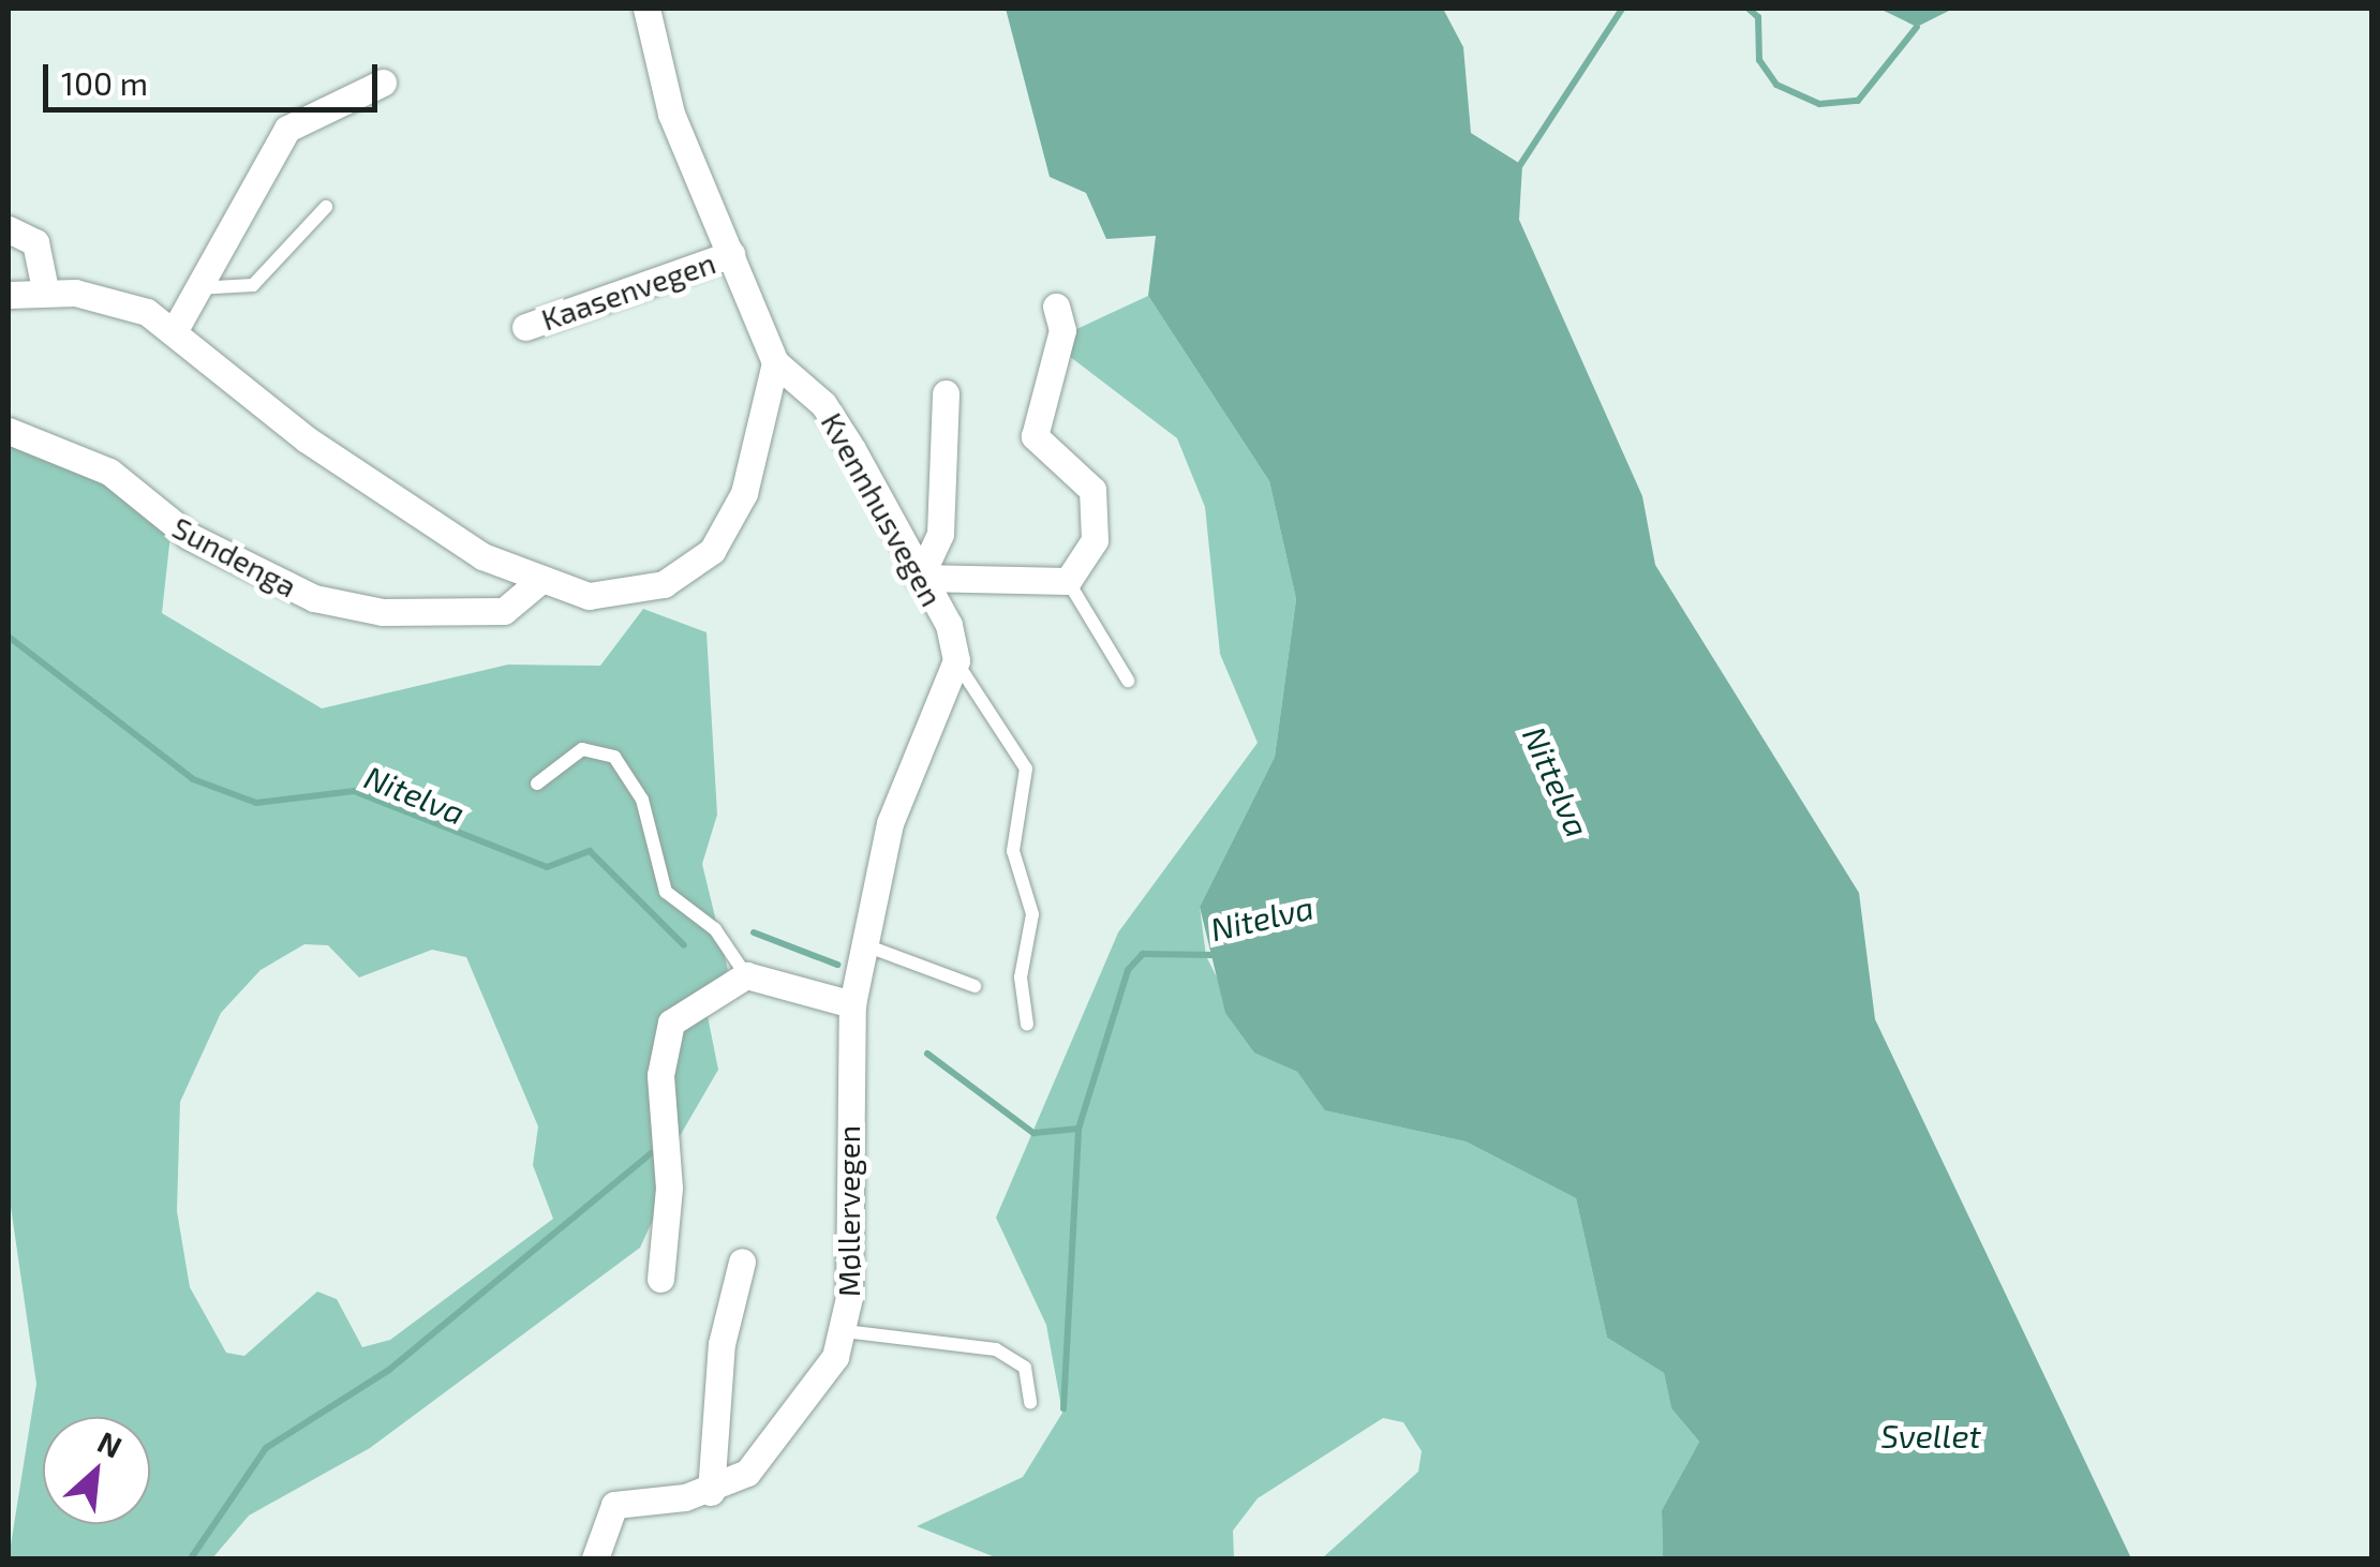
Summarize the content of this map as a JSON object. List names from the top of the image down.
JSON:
{
  "streets": {
    "street": [
      "Kaasenvegen",
      "Kvennhusvegen",
      "Sundenga",
      "Møllervegen"
    ]
  },
  "crossings": [
    ["Kaasenvegen", "Kvennhusvegen"],
    ["Kvennhusvegen", "Møllervegen"]
  ],
  "water": ["Nittelva", "Nitelva", "Svellet"],
  "scale_bar": "100 m",
  "north": "top right"
}
